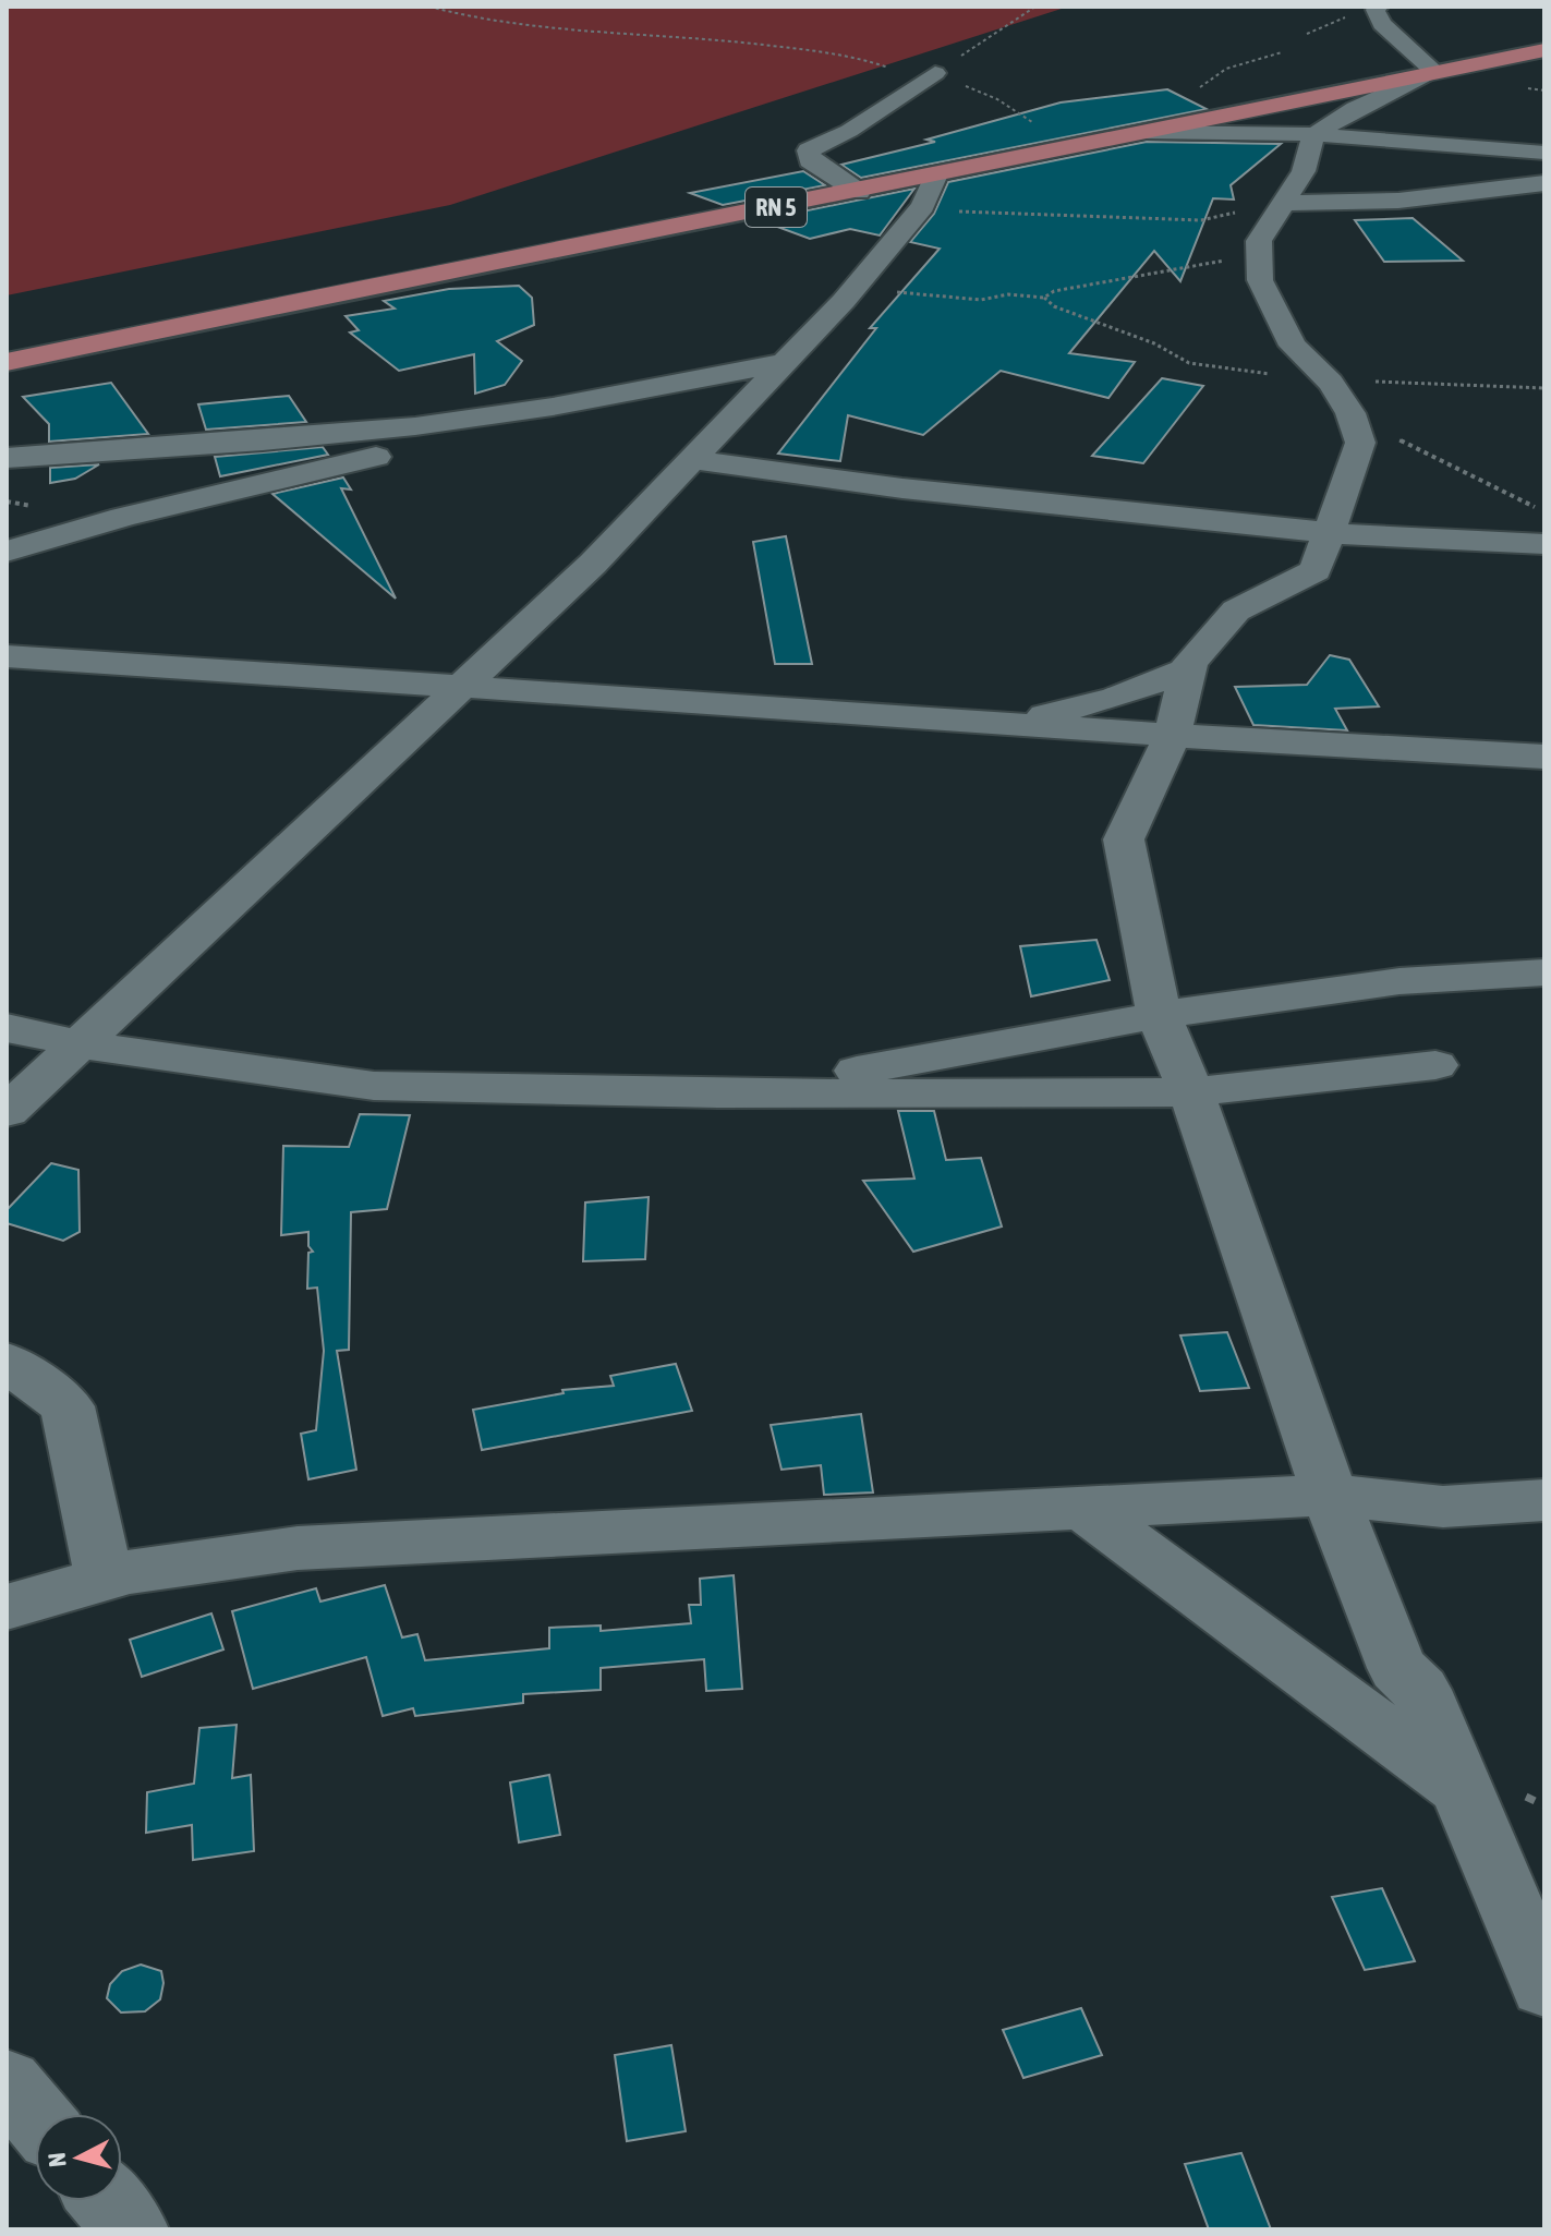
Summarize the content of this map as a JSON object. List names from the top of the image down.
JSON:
{
  "streets": {
    "main road": ["RN 5"]
  },
  "north": "left"
}
